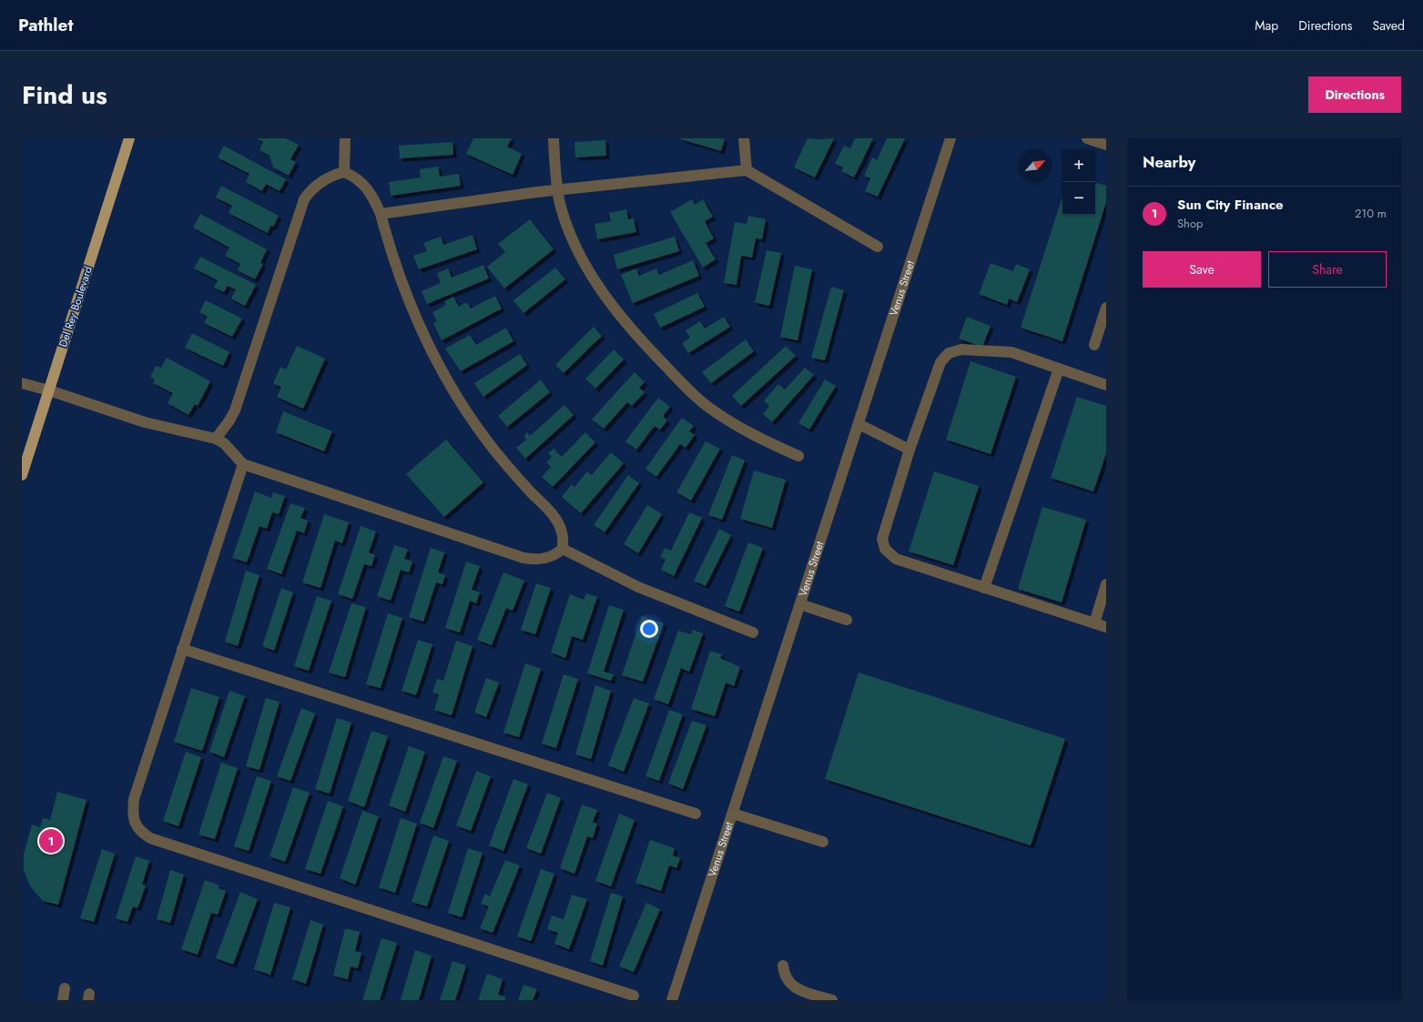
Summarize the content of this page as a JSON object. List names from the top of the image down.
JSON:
{
  "streets": {
    "main road": ["Del Rey Boulevard"],
    "street": ["Venus Street"]
  },
  "north": "top right",
  "page": {
    "header": "Pathlet",
    "nav": ["Map", "Directions", "Saved"],
    "title": "Find us",
    "buttons": [
      "Directions",
      ["Save", "Share"]
    ],
    "heading": "Nearby",
    "map_buttons": ["+", "−"],
    "list": [
      {
        "mark": "1",
        "name": "Sun City Finance",
        "note": "Shop",
        "value": "210 m"
      }
    ],
    "pins": "1"
  }
}
